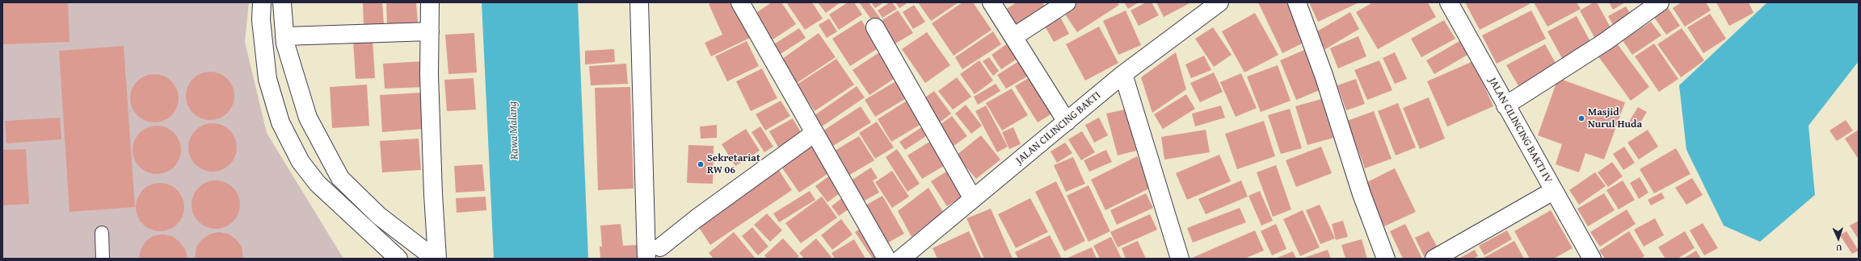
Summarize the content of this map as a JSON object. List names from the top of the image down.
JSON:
{
  "streets": {
    "street": ["JALAN CILINCING BAKTI", "JALAN CILINCING BAKTI IV"]
  },
  "water": ["Rawa Malang"],
  "places": ["Masjid Nurul Huda", "Sekretariat RW 06"],
  "north": "bottom"
}
